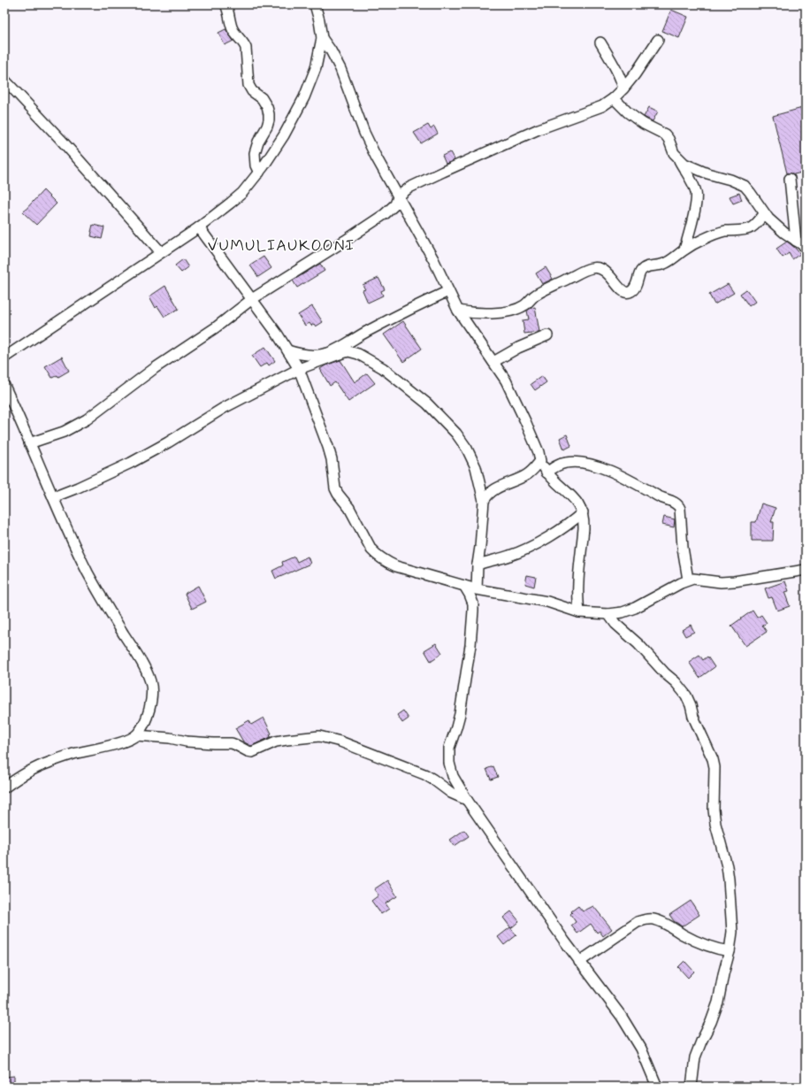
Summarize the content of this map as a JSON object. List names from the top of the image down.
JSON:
{
  "districts": ["VUMULIAUKOONI"]
}
